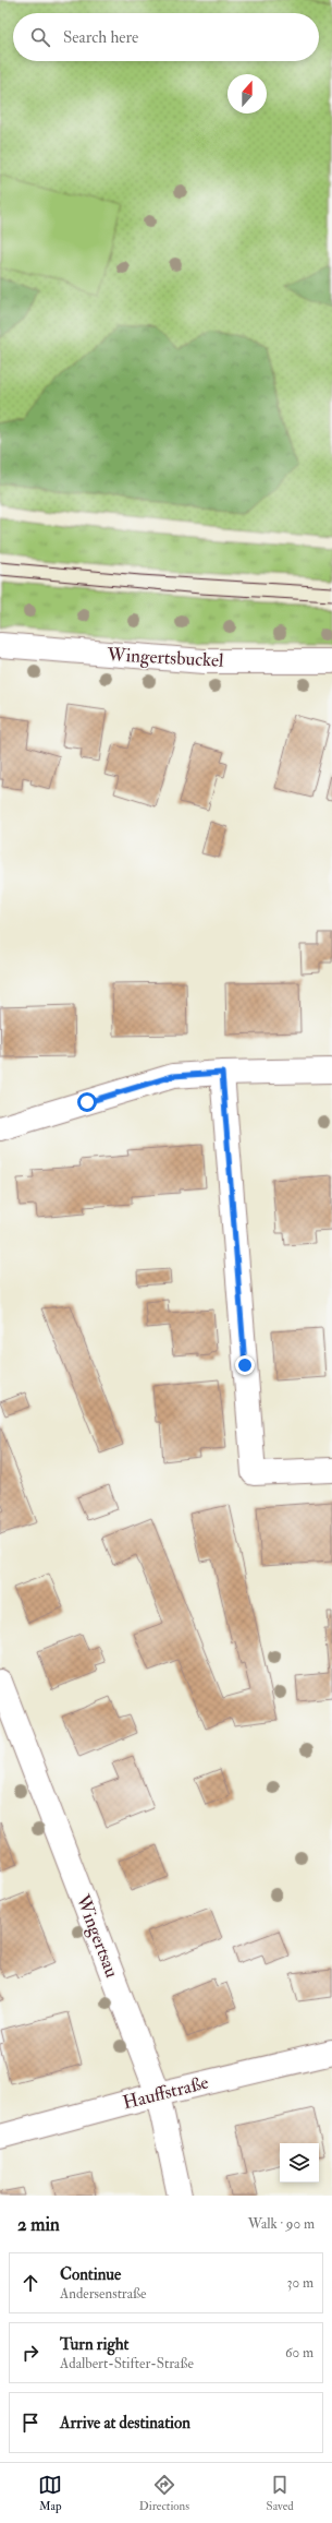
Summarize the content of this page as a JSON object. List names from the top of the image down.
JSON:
{
  "streets": {
    "street": ["Wingertsbuckel", "Wingertsau", "Hauffstraße"]
  },
  "crossings": [
    ["Wingertsau", "Hauffstraße"]
  ],
  "north": "top",
  "page": {
    "search": "Search here",
    "heading": ["2 min", "Walk · 90 m"],
    "list": [
      ["Continue", "Andersenstraße", "30 m"],
      ["Turn right", "Adalbert-Stifter-Straße", "60 m"],
      "Arrive at destination"
    ],
    "nav": ["Map", "Directions", "Saved"]
  }
}
